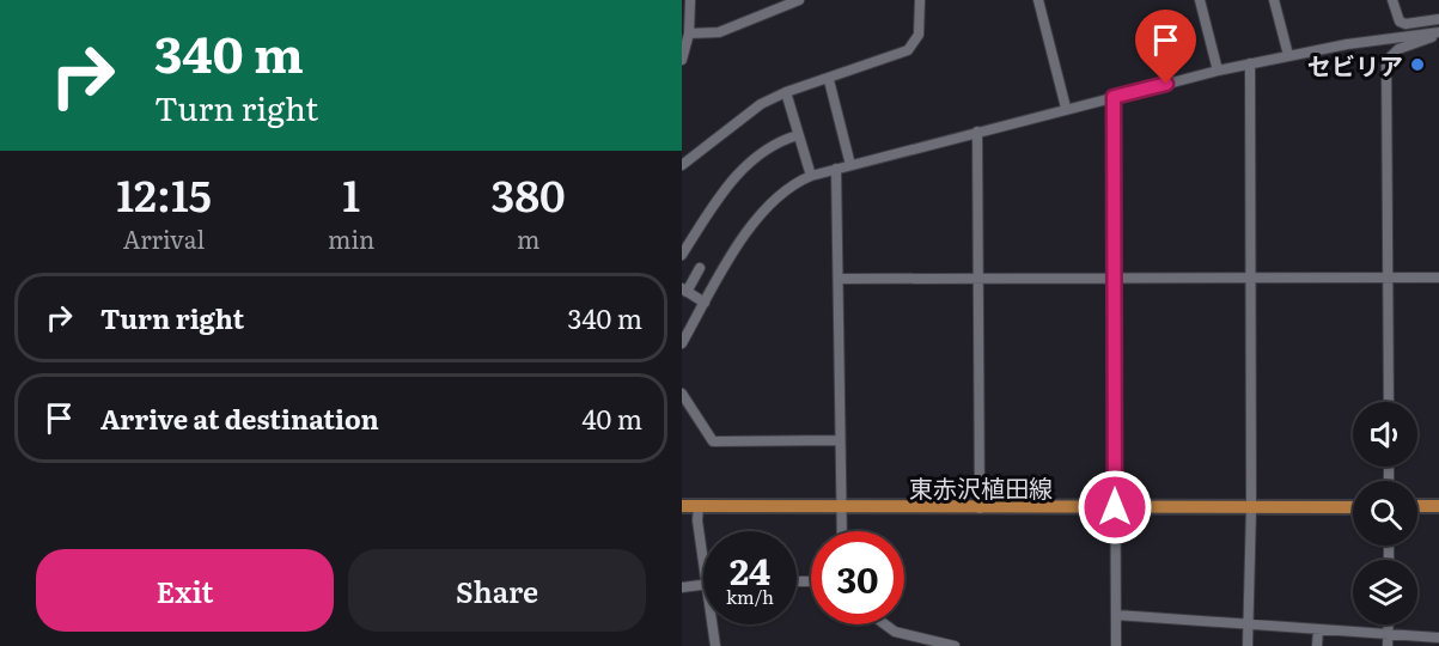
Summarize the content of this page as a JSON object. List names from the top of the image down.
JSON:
{
  "streets": {
    "main road": ["東赤沢植田線"]
  },
  "places": ["セビリア"],
  "page": {
    "turn": ["340 m", "Turn right"],
    "eta": [
      "12:15",
      "Arrival",
      "1",
      "min",
      "380",
      "m"
    ],
    "list": [
      {
        "name": "Turn right",
        "value": "340 m"
      },
      {
        "name": "Arrive at destination",
        "value": "40 m"
      }
    ],
    "speed": "24 km/h",
    "limit": "30",
    "buttons": ["Exit", "Share"]
  }
}
